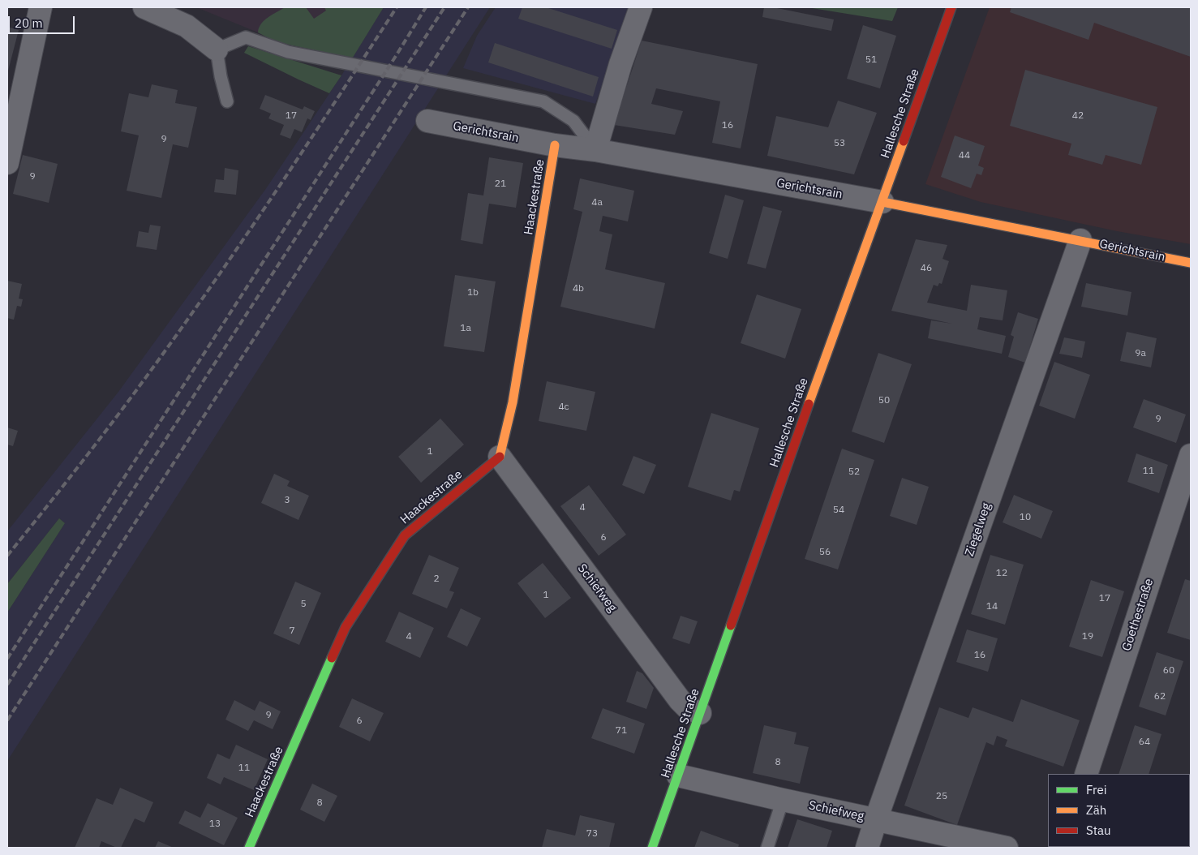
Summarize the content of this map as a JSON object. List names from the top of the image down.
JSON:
{
  "streets": {
    "street": [
      "Hallesche Straße",
      "Gerichtsrain",
      "Haackestraße",
      "Ziegelweg",
      "Schiefweg",
      "Goethestraße"
    ]
  },
  "crossings": [
    ["Hallesche Straße", "Gerichtsrain"],
    ["Hallesche Straße", "Schiefweg"],
    ["Gerichtsrain", "Haackestraße"],
    ["Gerichtsrain", "Ziegelweg"],
    ["Haackestraße", "Schiefweg"],
    ["Ziegelweg", "Schiefweg"]
  ],
  "house_numbers": [
    "51",
    "17",
    "42",
    "16",
    "9",
    "53",
    "44",
    "9",
    "21",
    "4a",
    "46",
    "4b",
    "1b",
    "1a",
    "9a",
    "50",
    "4c",
    "9",
    "1",
    "11",
    "52",
    "3",
    "4",
    "54",
    "10",
    "6",
    "56",
    "12",
    "2",
    "1",
    "17",
    "5",
    "14",
    "7",
    "4",
    "19",
    "16",
    "60",
    "62",
    "9",
    "6",
    "71",
    "64",
    "8",
    "11",
    "25",
    "8",
    "13",
    "73"
  ],
  "legend": ["Frei", "Zäh", "Stau"],
  "scale_bar": "20 m"
}
